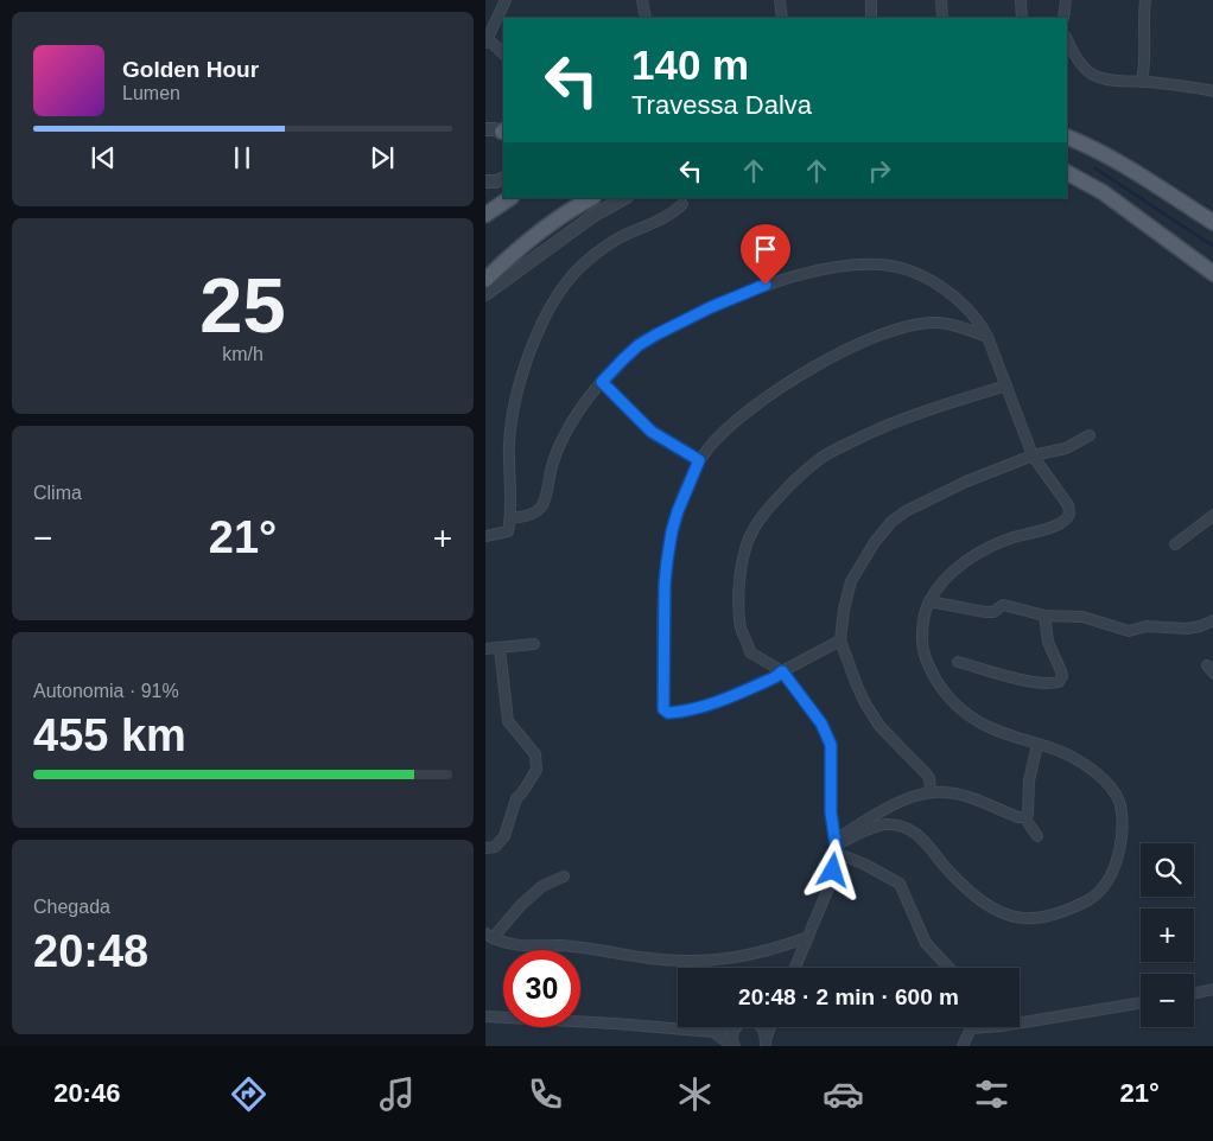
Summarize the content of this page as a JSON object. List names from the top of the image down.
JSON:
{
  "page": {
    "turn": ["140 m", "Travessa Dalva"],
    "song": ["Golden Hour", "Lumen"],
    "tile": [
      ["25", "km/h"],
      "Clima",
      ["Autonomia · 91%", "455 km"],
      ["Chegada", "20:48"]
    ],
    "heat": ["−", "21°", "+"],
    "map_buttons": ["+", "−"],
    "limit": "30",
    "trip": "20:48 · 2 min · 600 m",
    "tabs": ["20:46", "21°"]
  }
}
